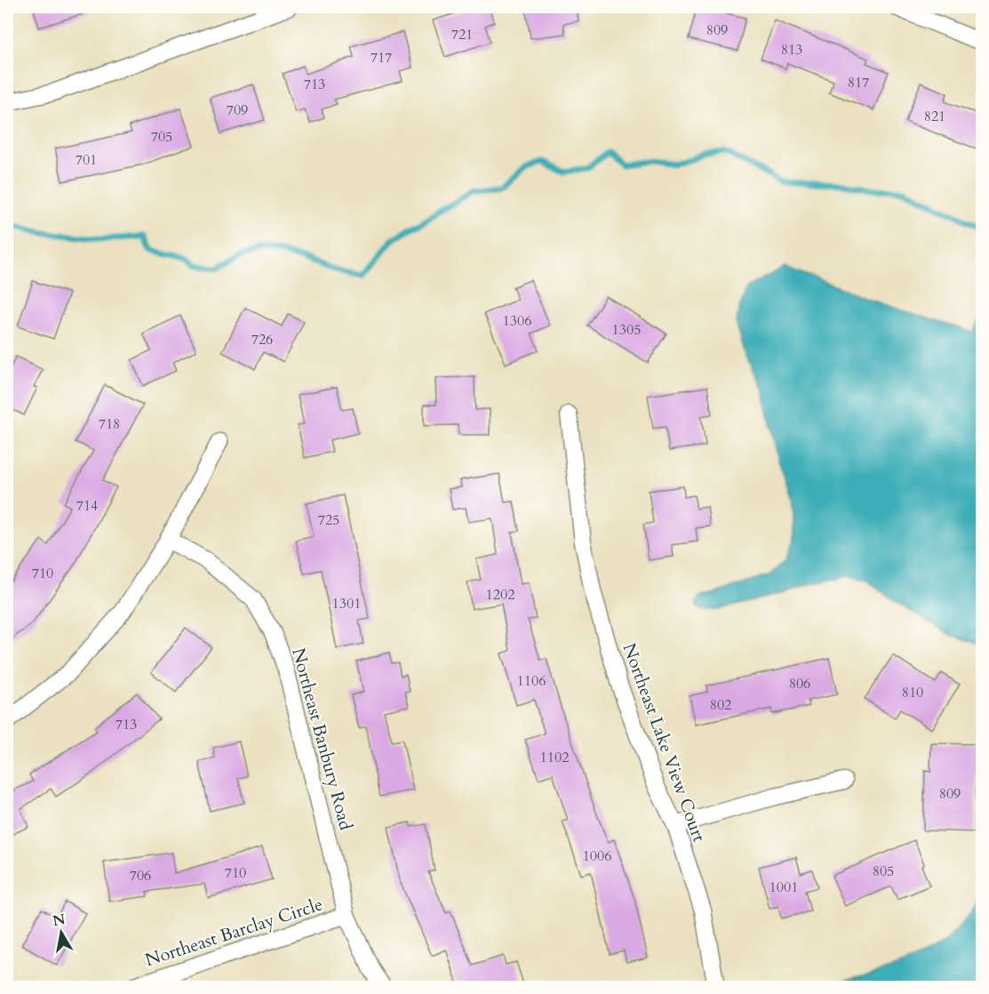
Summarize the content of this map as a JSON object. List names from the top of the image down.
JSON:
{
  "streets": {
    "street": ["Northeast Banbury Road", "Northeast Lake View Court", "Northeast Barclay Circle"]
  },
  "crossings": [
    ["Northeast Banbury Road", "Northeast Barclay Circle"]
  ],
  "house_numbers": [
    "809",
    "721",
    "813",
    "717",
    "817",
    "713",
    "709",
    "821",
    "705",
    "701",
    "1306",
    "1305",
    "726",
    "718",
    "714",
    "725",
    "710",
    "1202",
    "1301",
    "1106",
    "806",
    "810",
    "802",
    "713",
    "1102",
    "809",
    "1006",
    "805",
    "710",
    "706",
    "1001"
  ],
  "north": "top"
}
